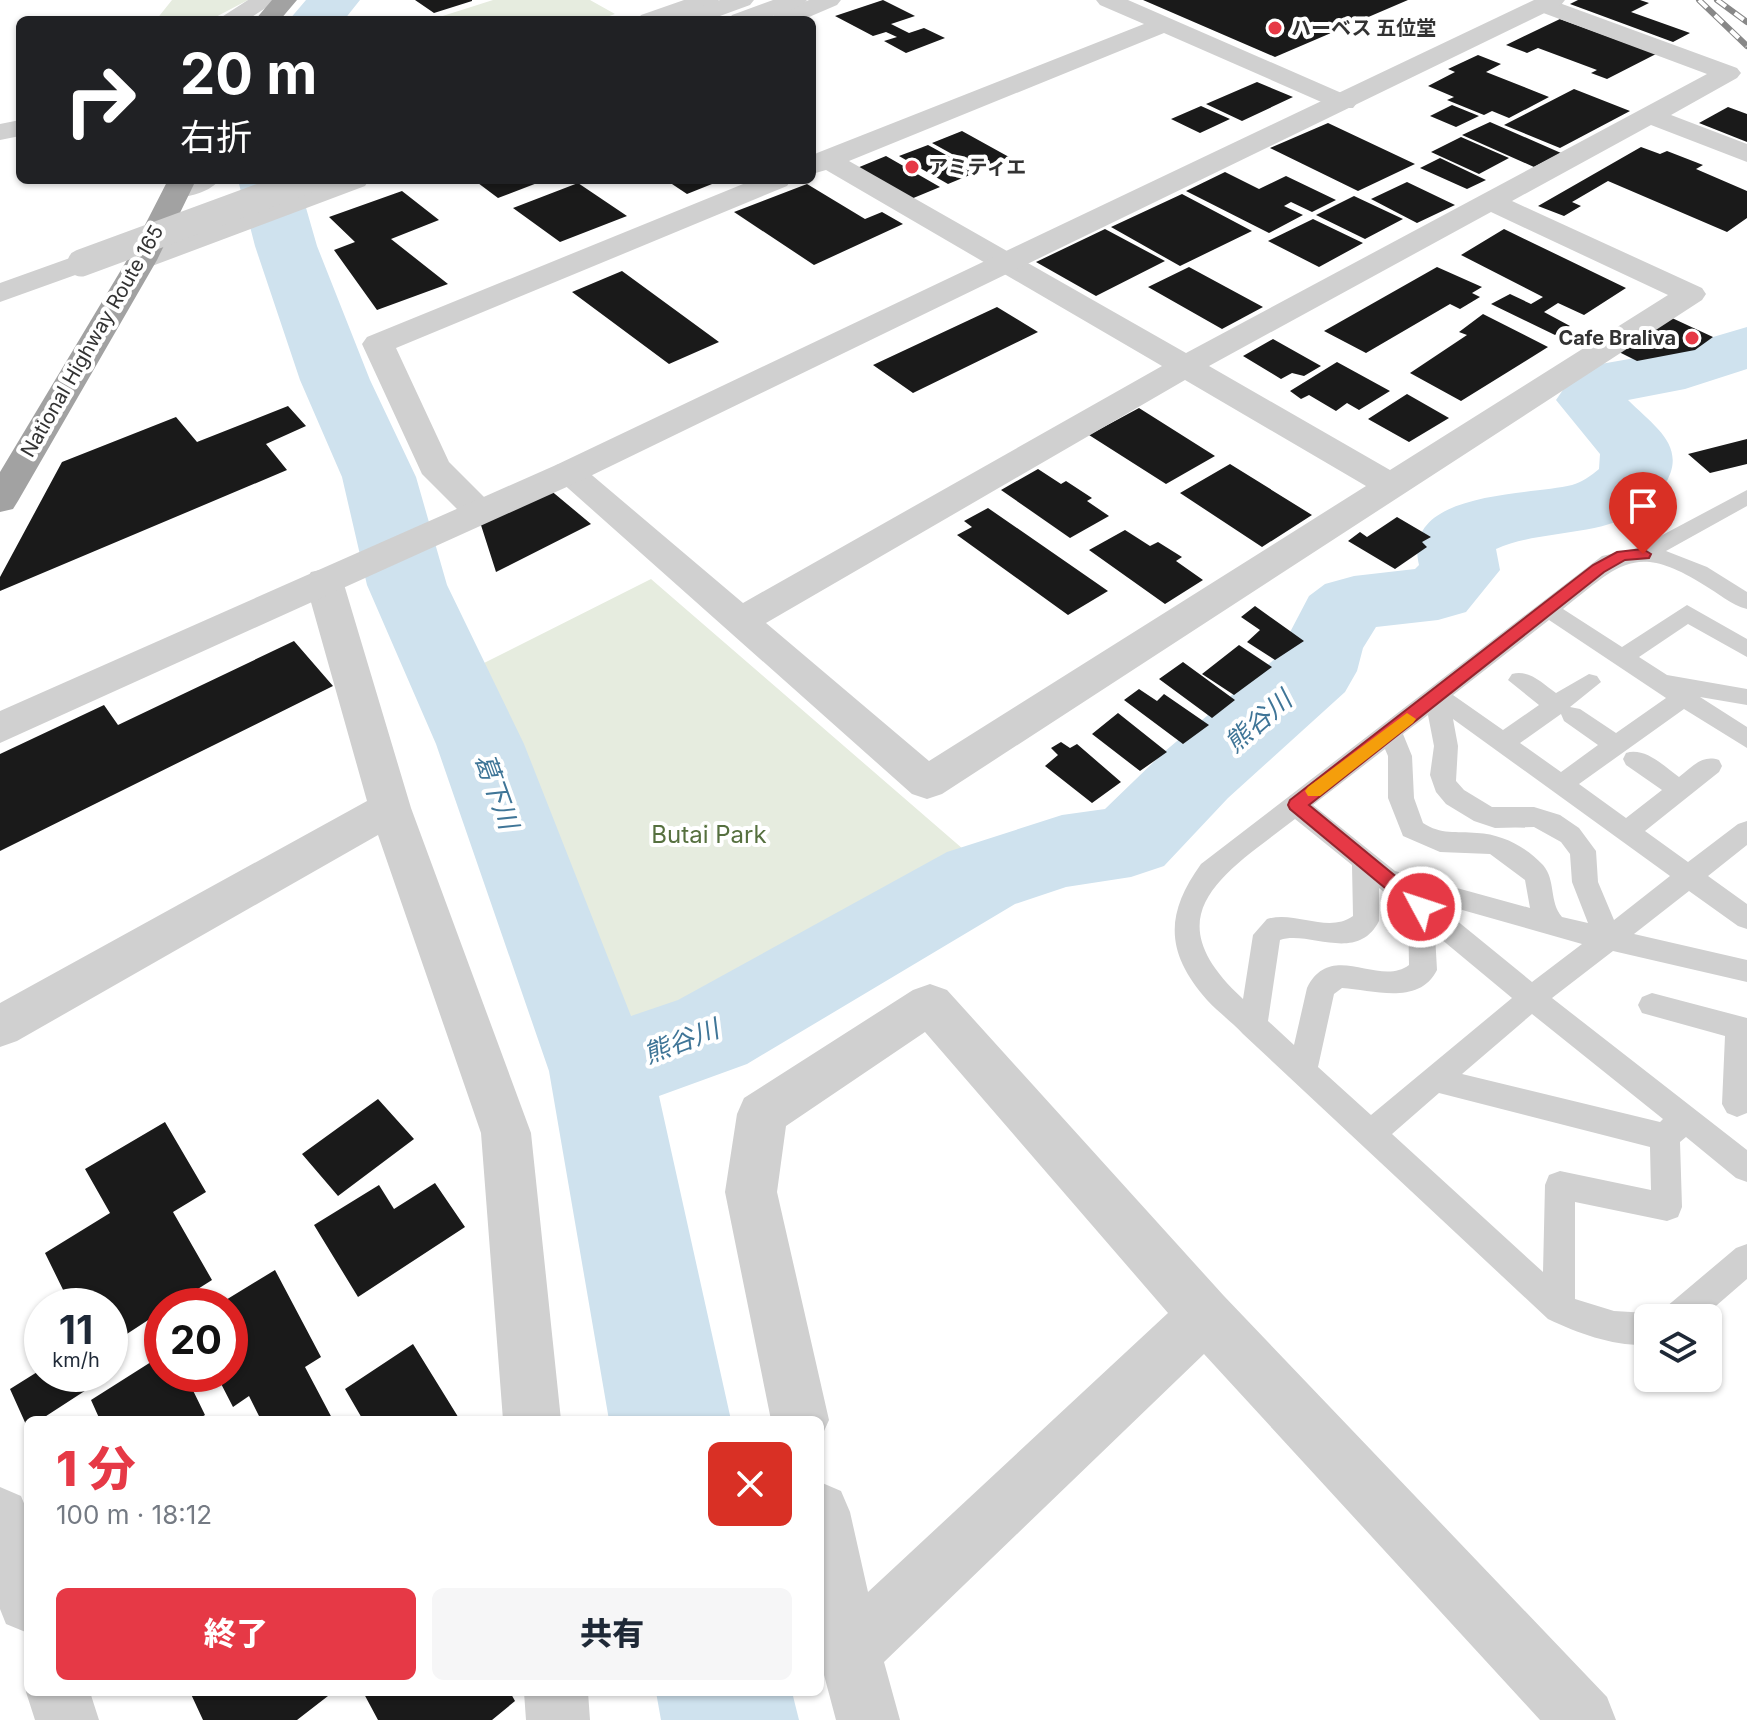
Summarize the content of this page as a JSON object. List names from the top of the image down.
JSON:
{
  "streets": {
    "highway": ["National Highway Route 165"]
  },
  "water": ["熊谷川", "葛下川"],
  "parks": ["Butai Park"],
  "places": ["ハーベス 五位堂", "アミティエ", "Cafe Braliva"],
  "page": {
    "turn": ["20 m", "右折"],
    "speed": "11 km/h",
    "limit": "20",
    "heading": ["1 分", "100 m · 18:12"],
    "buttons": ["終了", "共有"]
  }
}
